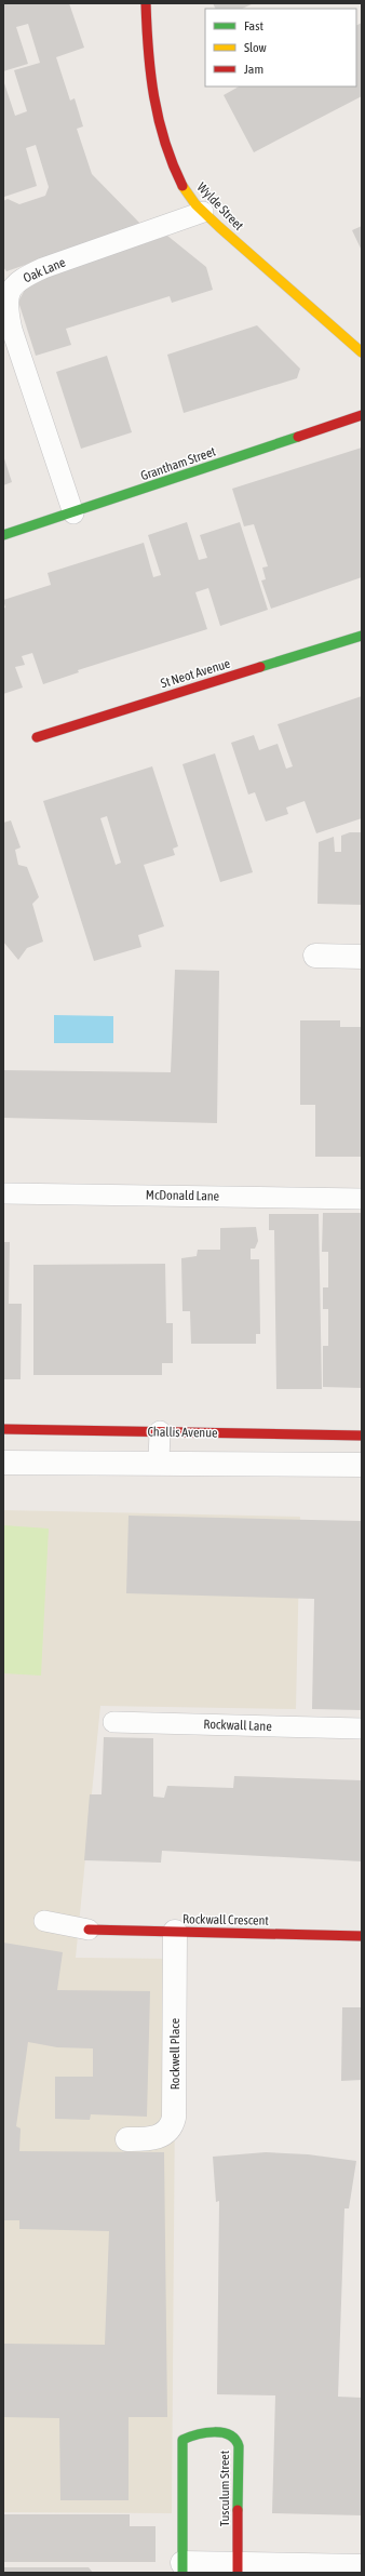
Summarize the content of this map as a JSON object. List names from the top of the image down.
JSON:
{
  "streets": {
    "street": [
      "Wylde Street",
      "Grantham Street",
      "St Neot Avenue",
      "Challis Avenue",
      "Rockwall Crescent",
      "Rockwell Place",
      "Tusculum Street"
    ],
    "lane": ["Oak Lane", "McDonald Lane", "Rockwall Lane"]
  },
  "crossings": [
    ["Wylde Street", "Oak Lane"],
    ["Oak Lane", "Grantham Street"],
    ["Rockwall Crescent", "Rockwell Place"]
  ],
  "legend": ["Fast", "Slow", "Jam"]
}
